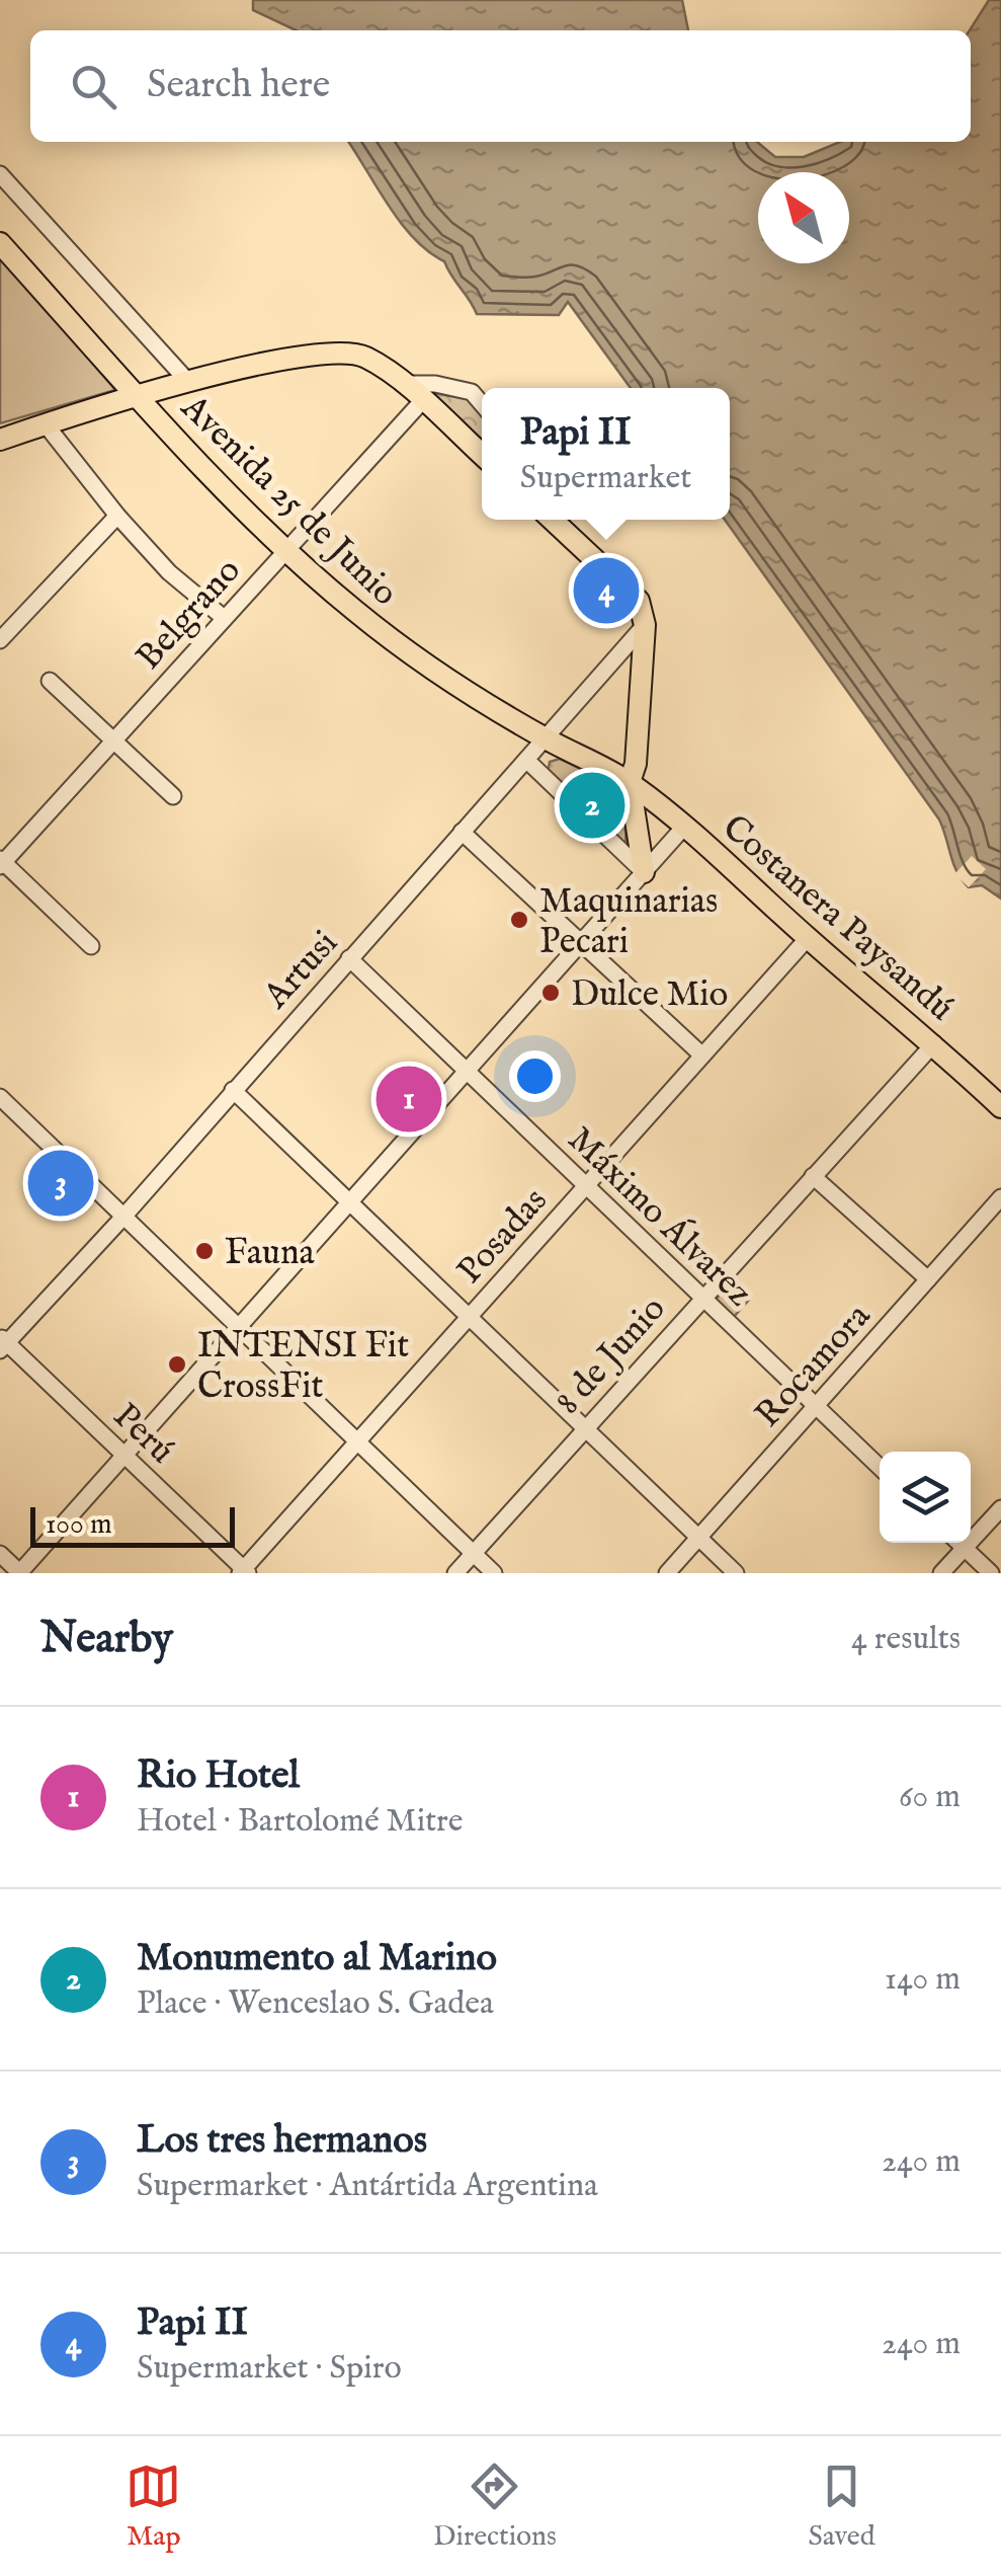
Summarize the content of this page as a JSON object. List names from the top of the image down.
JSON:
{
  "streets": {
    "main road": ["Avenida 25 de Junio", "Costanera Paysandú"],
    "street": [
      "Belgrano",
      "Artusi",
      "Máximo Álvarez",
      "Posadas",
      "8 de Junio",
      "Rocamora",
      "Perú"
    ]
  },
  "crossings": [
    ["Avenida 25 de Junio", "Belgrano"],
    ["Avenida 25 de Junio", "Costanera Paysandú"],
    ["Avenida 25 de Junio", "Artusi"],
    ["Costanera Paysandú", "Posadas"],
    ["Costanera Paysandú", "8 de Junio"],
    ["Artusi", "Máximo Álvarez"],
    ["Artusi", "Perú"],
    ["Máximo Álvarez", "Posadas"],
    ["Máximo Álvarez", "8 de Junio"],
    ["Máximo Álvarez", "Rocamora"],
    ["Posadas", "Perú"]
  ],
  "places": [
    "Maquinarias Pecari",
    "Dulce Mio",
    "Fauna",
    "INTENSI Fit CrossFit"
  ],
  "scale_bar": "100 m",
  "north": "top left",
  "page": {
    "search": "Search here",
    "popup": ["Papi II", "Supermarket"],
    "pins": [
      "4",
      "2",
      "1",
      "3"
    ],
    "scale": "100 m",
    "heading": ["Nearby", "4 results"],
    "list": [
      {
        "mark": "1",
        "name": "Rio Hotel",
        "note": "Hotel · Bartolomé Mitre",
        "value": "60 m"
      },
      {
        "mark": "2",
        "name": "Monumento al Marino",
        "note": "Place · Wenceslao S. Gadea",
        "value": "140 m"
      },
      {
        "mark": "3",
        "name": "Los tres hermanos",
        "note": "Supermarket · Antártida Argentina",
        "value": "240 m"
      },
      {
        "mark": "4",
        "name": "Papi II",
        "note": "Supermarket · Spiro",
        "value": "240 m"
      }
    ],
    "nav": ["Map", "Directions", "Saved"]
  }
}
